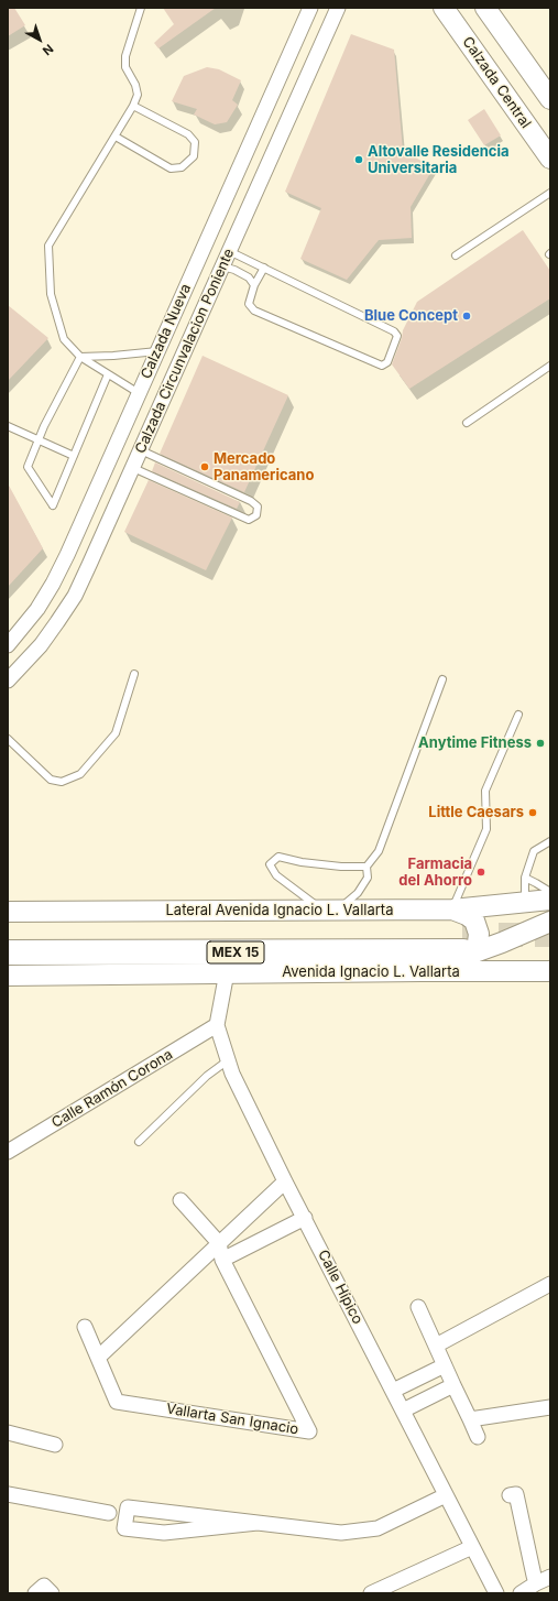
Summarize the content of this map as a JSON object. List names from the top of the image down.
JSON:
{
  "streets": {
    "highway": ["MEX 15", "Avenida Ignacio L. Vallarta"],
    "street": [
      "Calzada Central",
      "Calzada Nueva",
      "Calzada Circunvalacion Poniente",
      "Lateral Avenida Ignacio L. Vallarta",
      "Calle Ramón Corona",
      "Calle Hípico",
      "Vallarta San Ignacio"
    ]
  },
  "crossings": [
    ["MEX 15", "Avenida Ignacio L. Vallarta"],
    ["Avenida Ignacio L. Vallarta", "Calle Hípico"],
    ["Calle Ramón Corona", "Calle Hípico"]
  ],
  "places": [
    "Altovalle Residencia Universitaria",
    "Blue Concept",
    "Mercado Panamericano",
    "Anytime Fitness",
    "Little Caesars",
    "Farmacia del Ahorro"
  ],
  "north": "bottom right"
}
